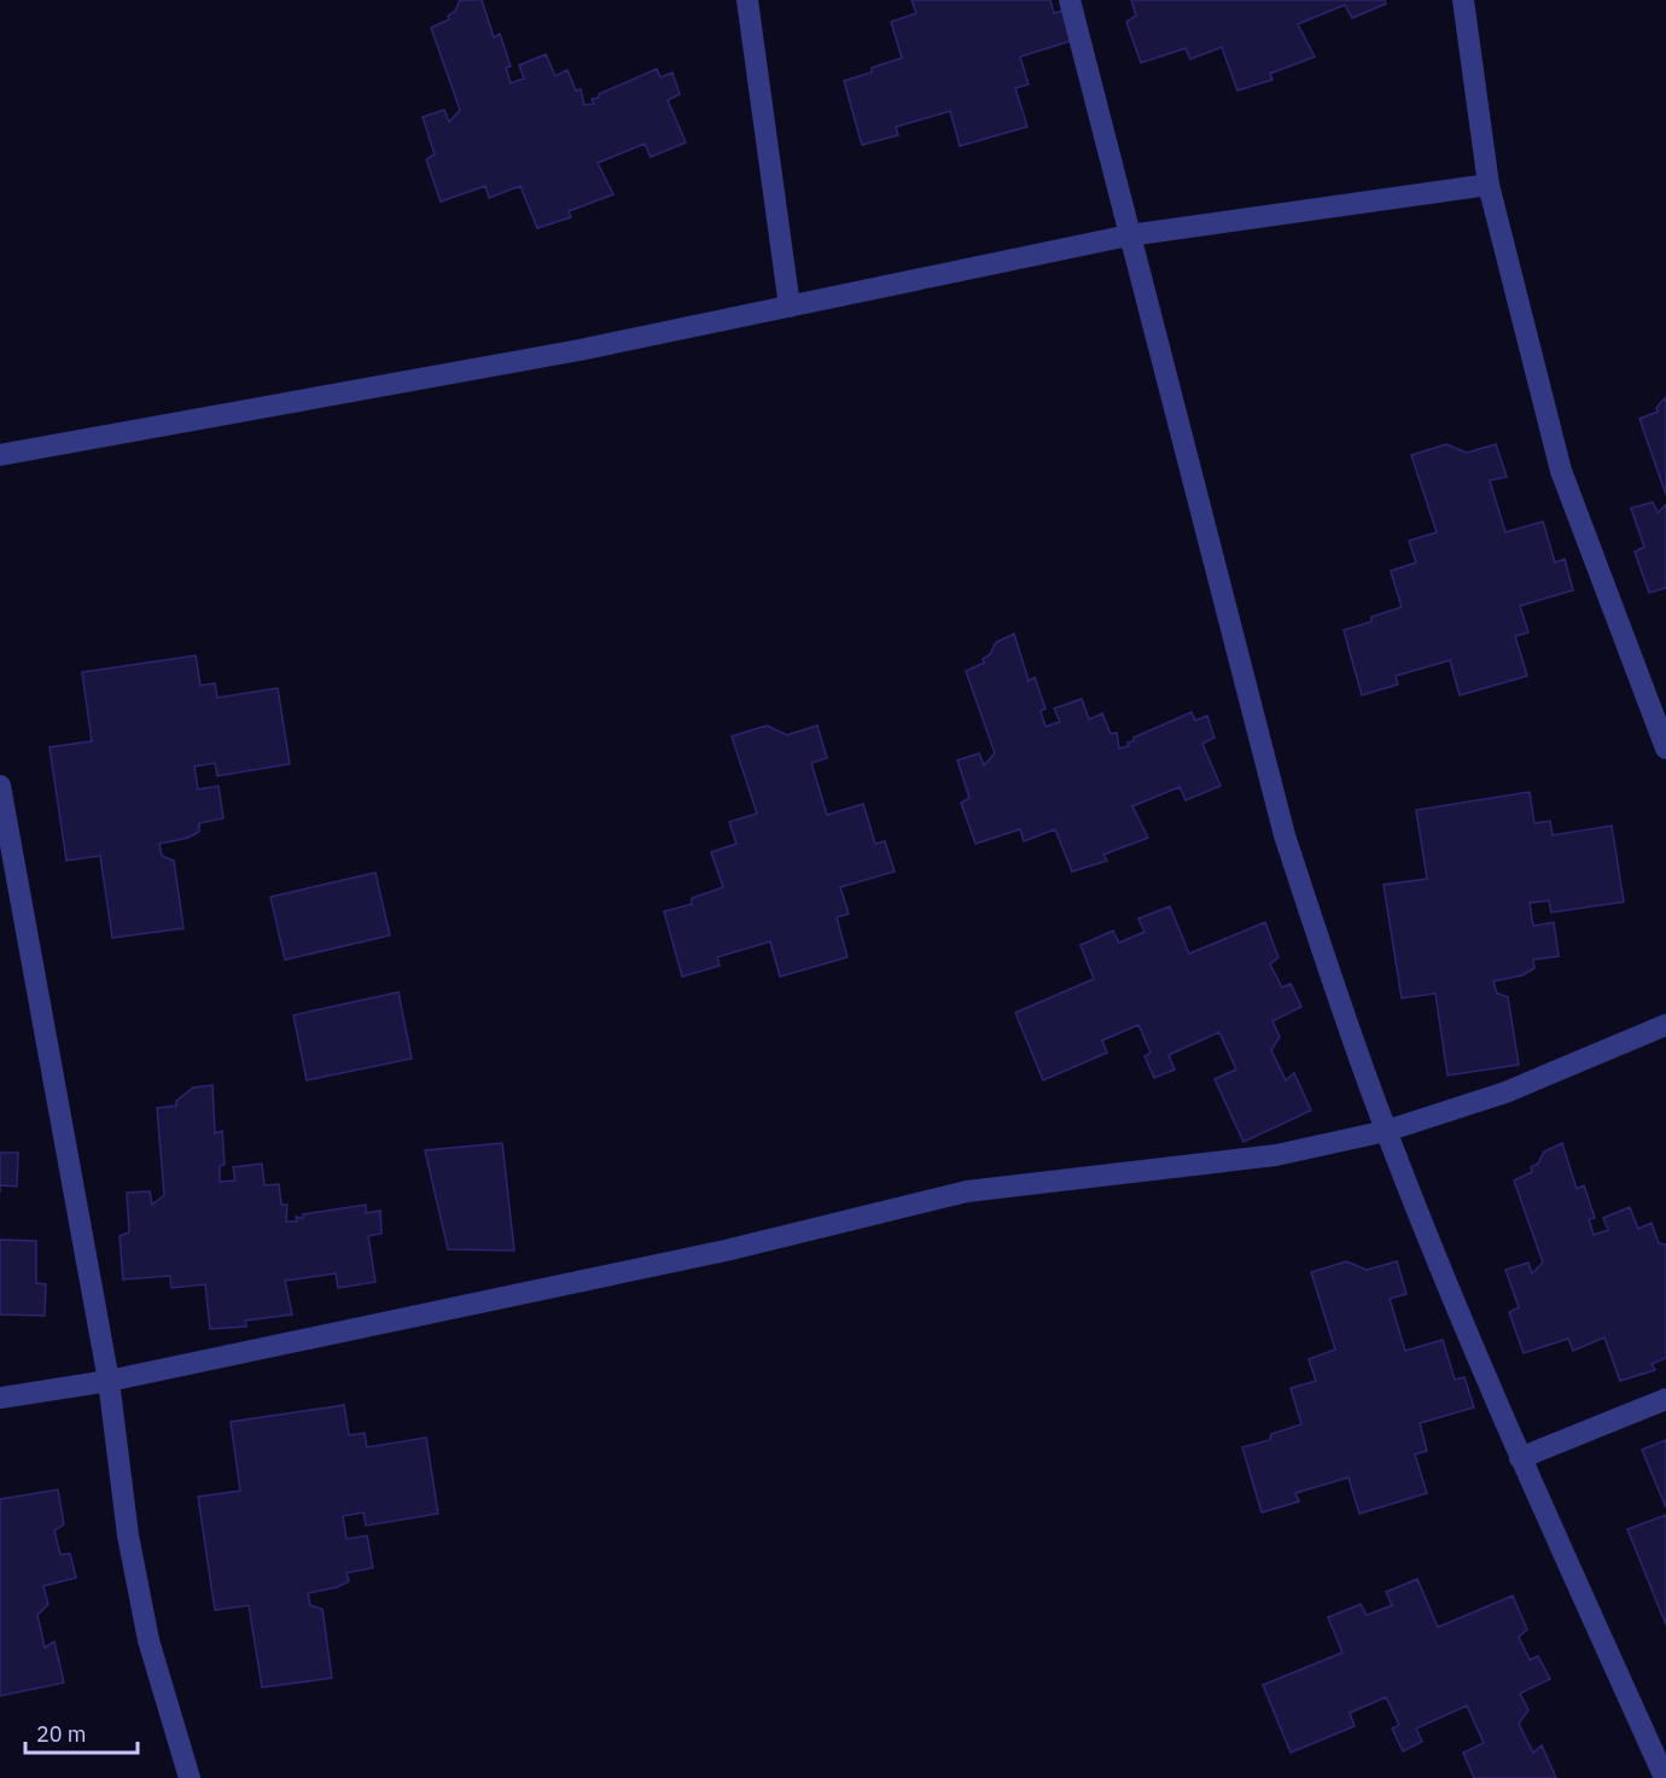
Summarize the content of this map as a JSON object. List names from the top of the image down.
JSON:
{
  "scale_bar": "20 m"
}
